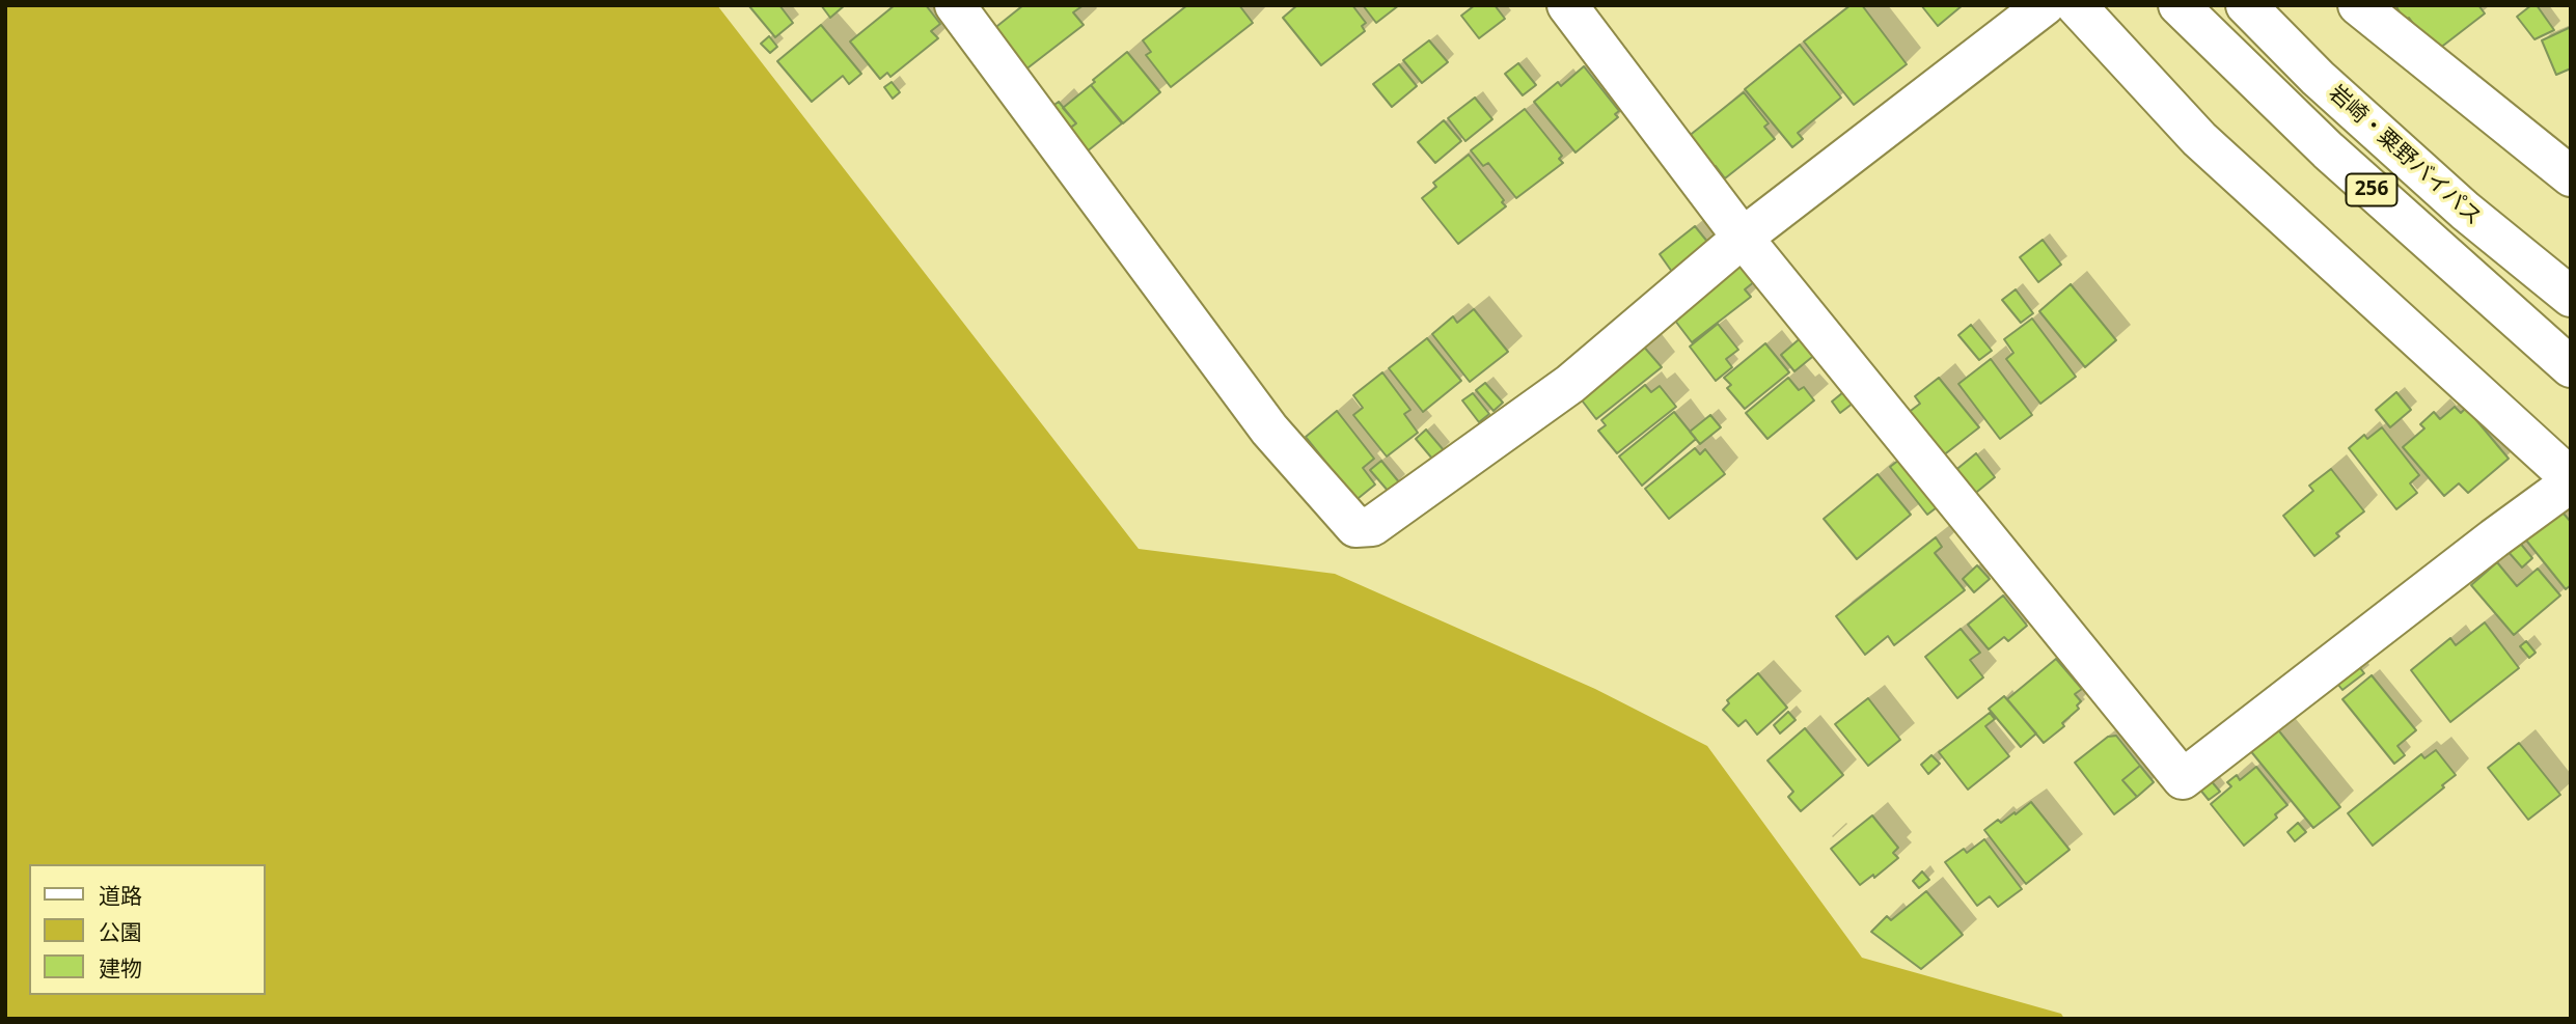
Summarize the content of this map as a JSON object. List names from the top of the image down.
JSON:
{
  "streets": {
    "main road": ["岩崎・粟野バイパス", "256"]
  },
  "legend": ["道路", "公園", "建物"]
}
